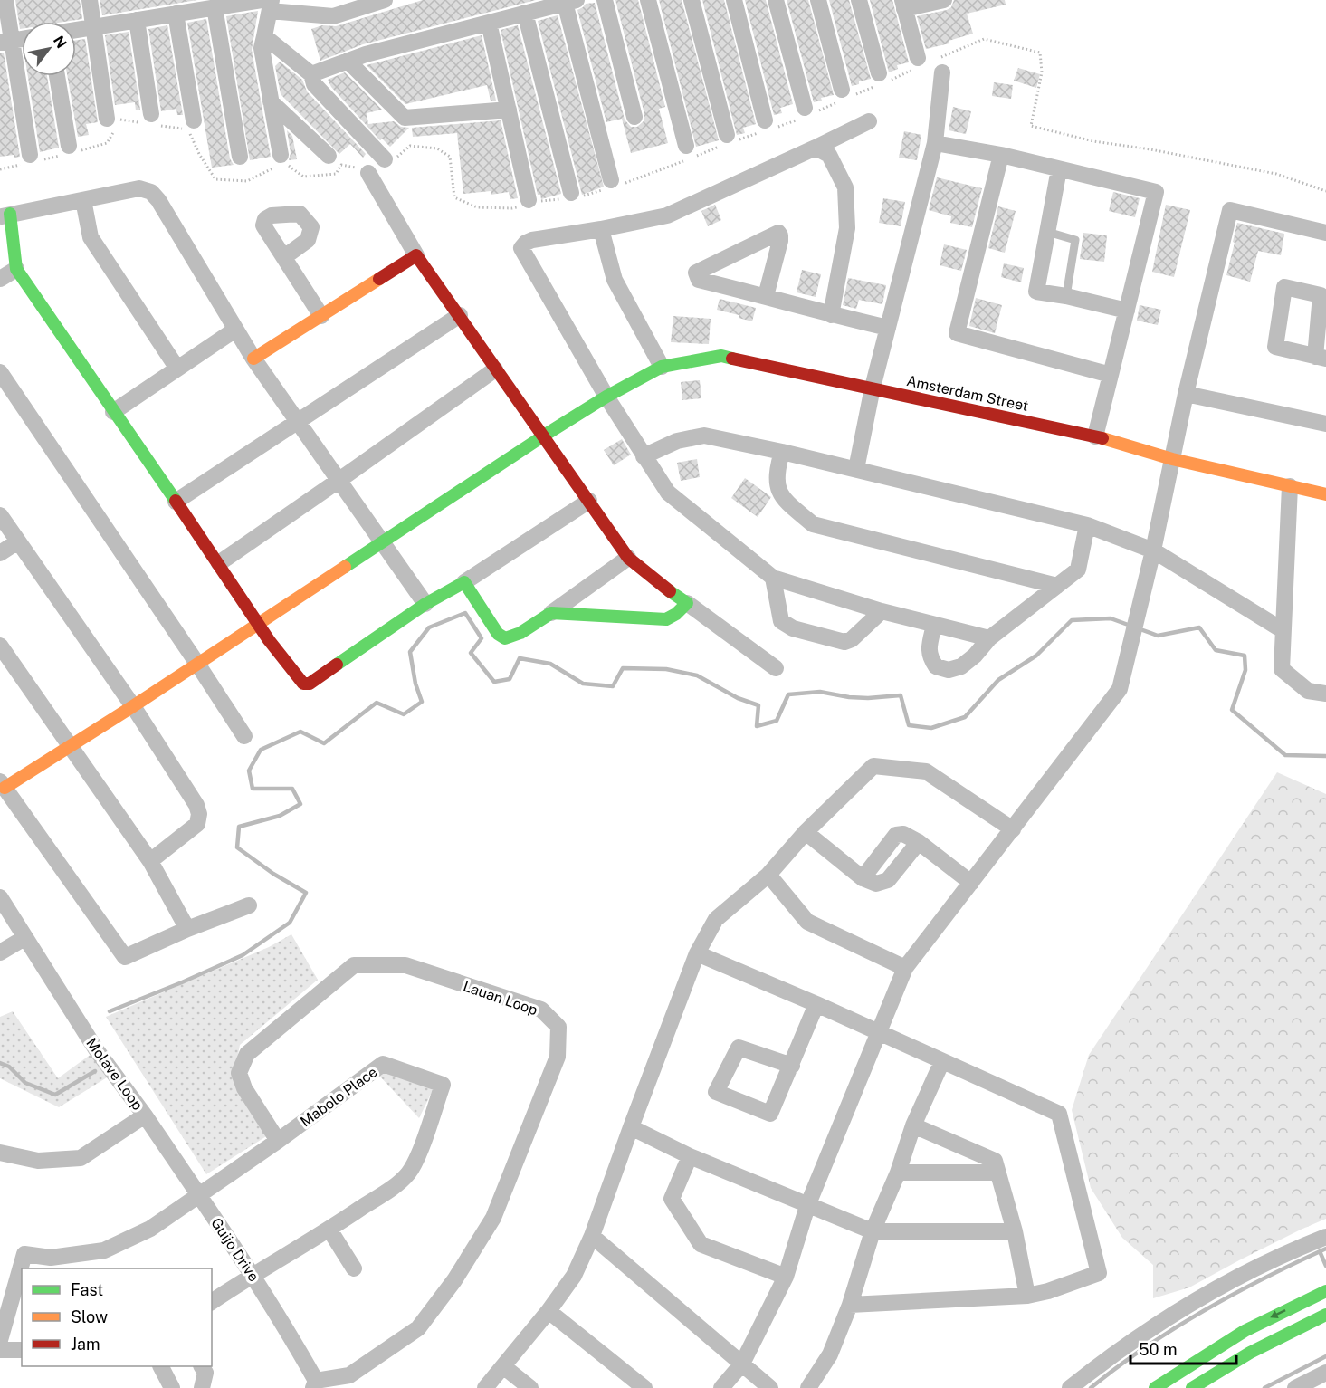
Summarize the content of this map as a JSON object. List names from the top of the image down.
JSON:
{
  "streets": {
    "main road": ["Amsterdam Street"],
    "street": [
      "Lauan Loop",
      "Molave Loop",
      "Mabolo Place",
      "Guijo Drive"
    ]
  },
  "crossings": [
    ["Lauan Loop", "Mabolo Place"],
    ["Lauan Loop", "Guijo Drive"],
    ["Molave Loop", "Guijo Drive"],
    ["Mabolo Place", "Guijo Drive"]
  ],
  "legend": ["Fast", "Slow", "Jam"],
  "scale_bar": "50 m",
  "north": "top right"
}
